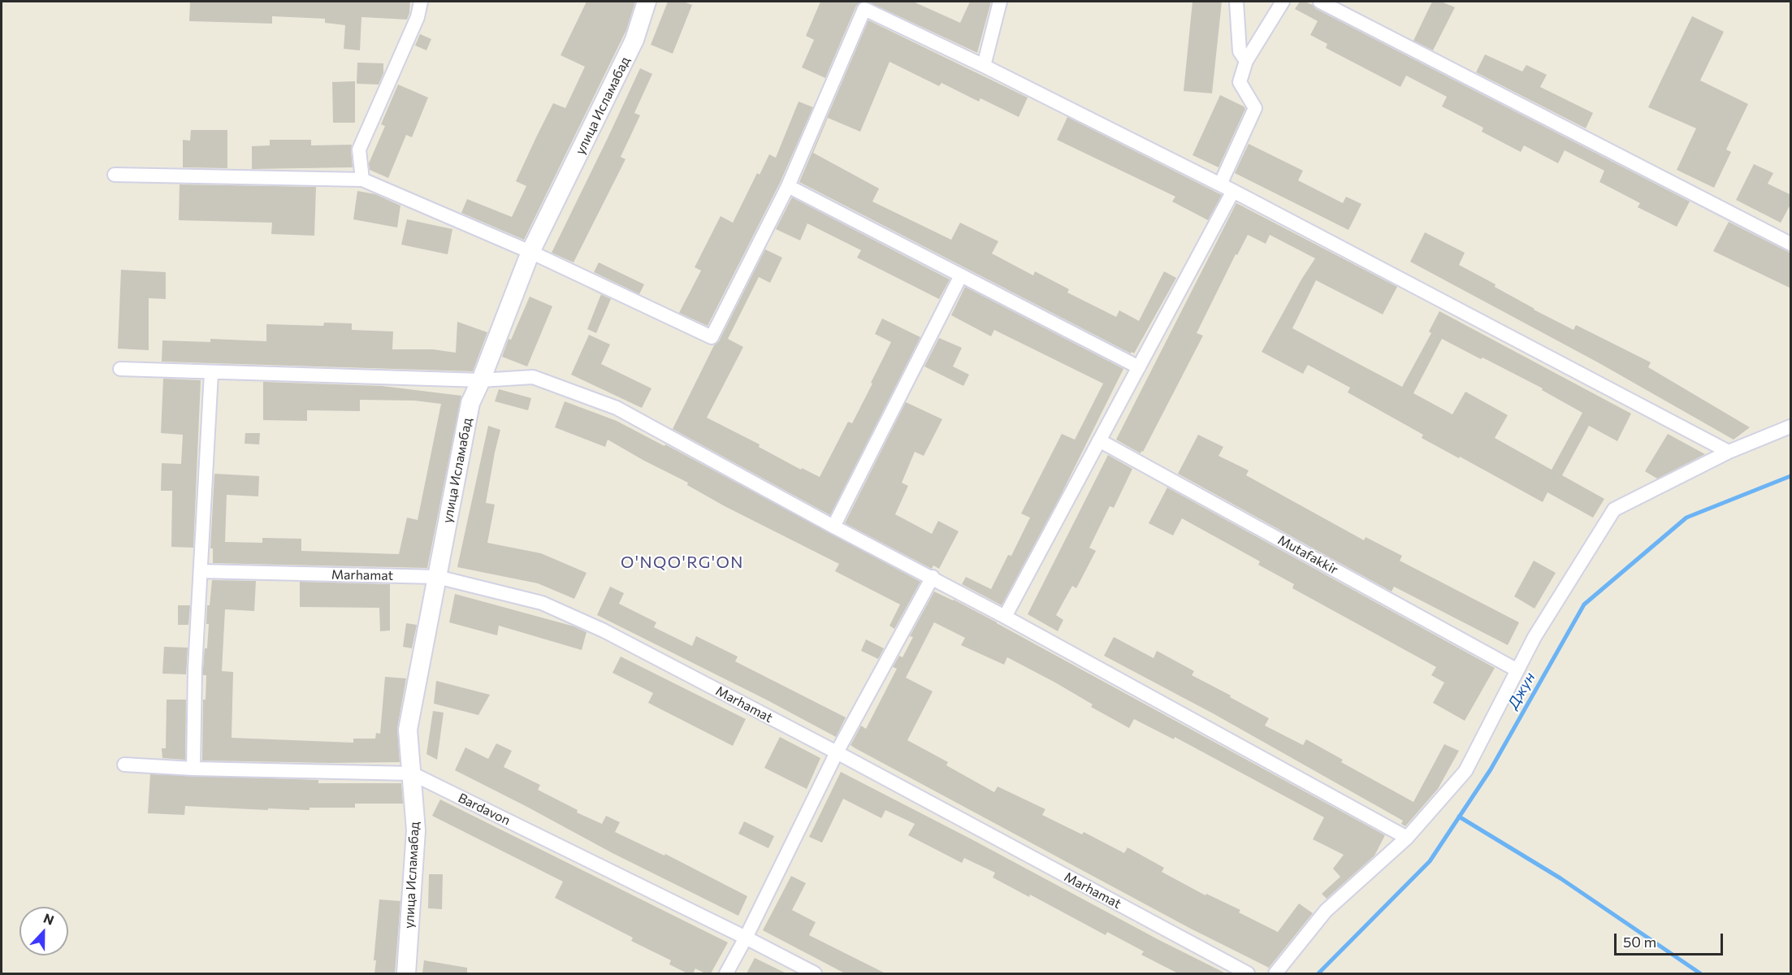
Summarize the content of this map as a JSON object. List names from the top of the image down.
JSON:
{
  "streets": {
    "street": [
      "улица Исламабад",
      "Mutafakkir",
      "Marhamat",
      "Bardavon"
    ]
  },
  "crossings": [
    ["улица Исламабад", "Marhamat"],
    ["улица Исламабад", "Bardavon"]
  ],
  "districts": ["O'NQO'RG'ON"],
  "water": ["Джун"],
  "scale_bar": "50 m",
  "north": "top"
}
